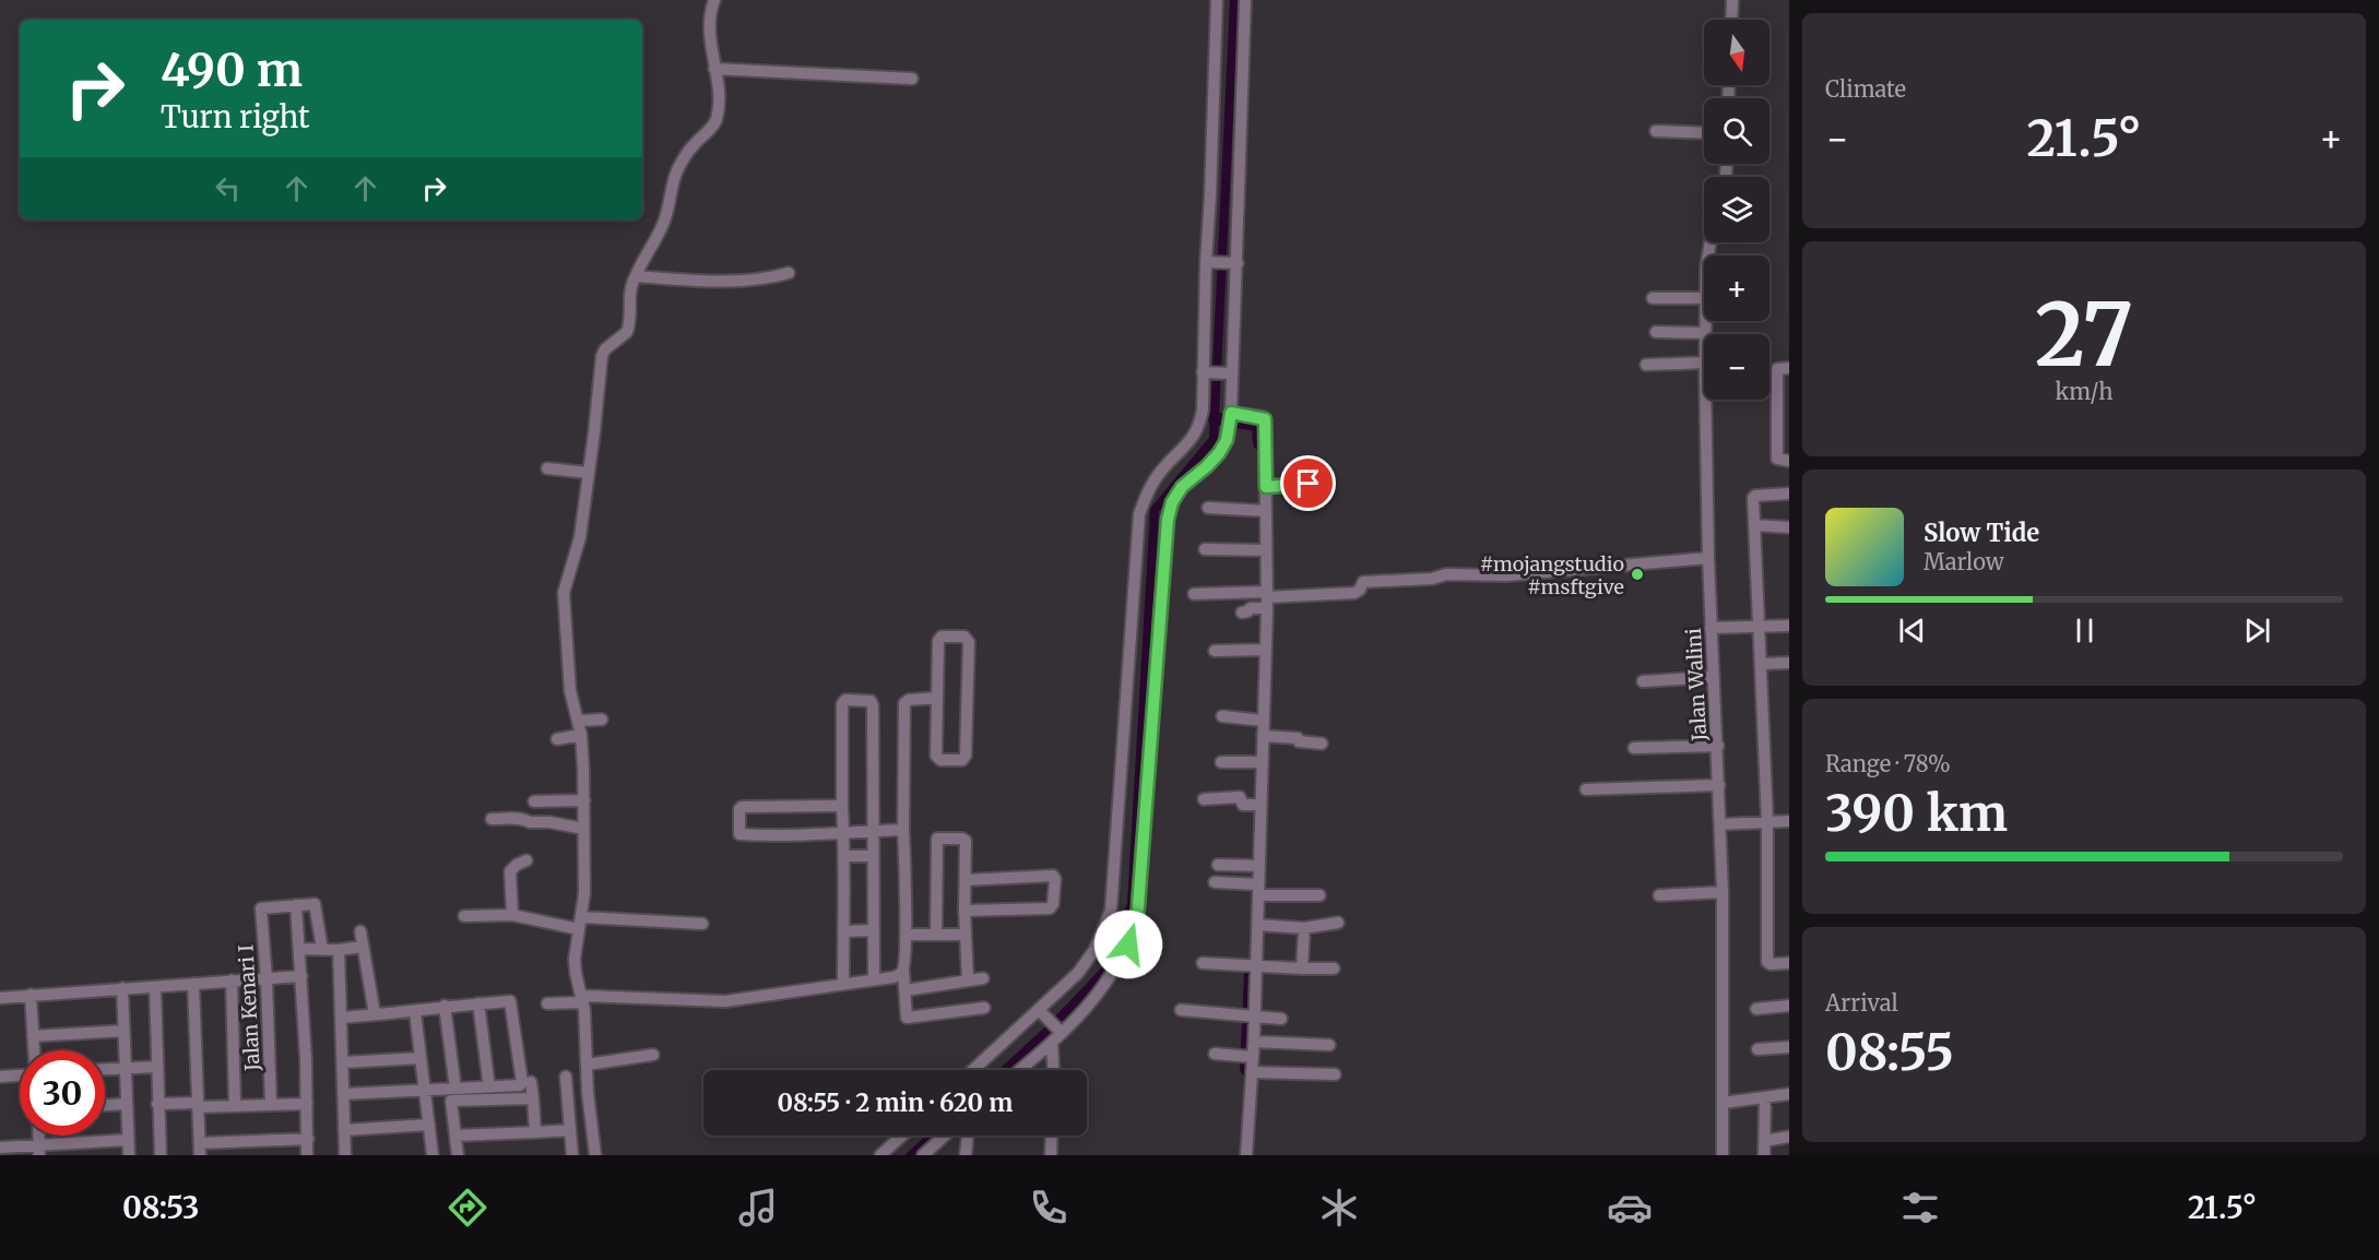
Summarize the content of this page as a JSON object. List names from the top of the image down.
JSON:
{
  "streets": {
    "street": ["Jalan Walini", "Jalan Kenari I"]
  },
  "places": ["#mojangstudio #msftgive"],
  "north": "bottom",
  "page": {
    "tile": [
      "Climate",
      ["27", "km/h"],
      ["Range · 78%", "390 km"],
      ["Arrival", "08:55"]
    ],
    "map_buttons": ["+", "−"],
    "turn": ["490 m", "Turn right"],
    "heat": ["−", "21.5°", "+"],
    "song": ["Slow Tide", "Marlow"],
    "limit": "30",
    "trip": "08:55 · 2 min · 620 m",
    "tabs": ["08:53", "21.5°"]
  }
}
